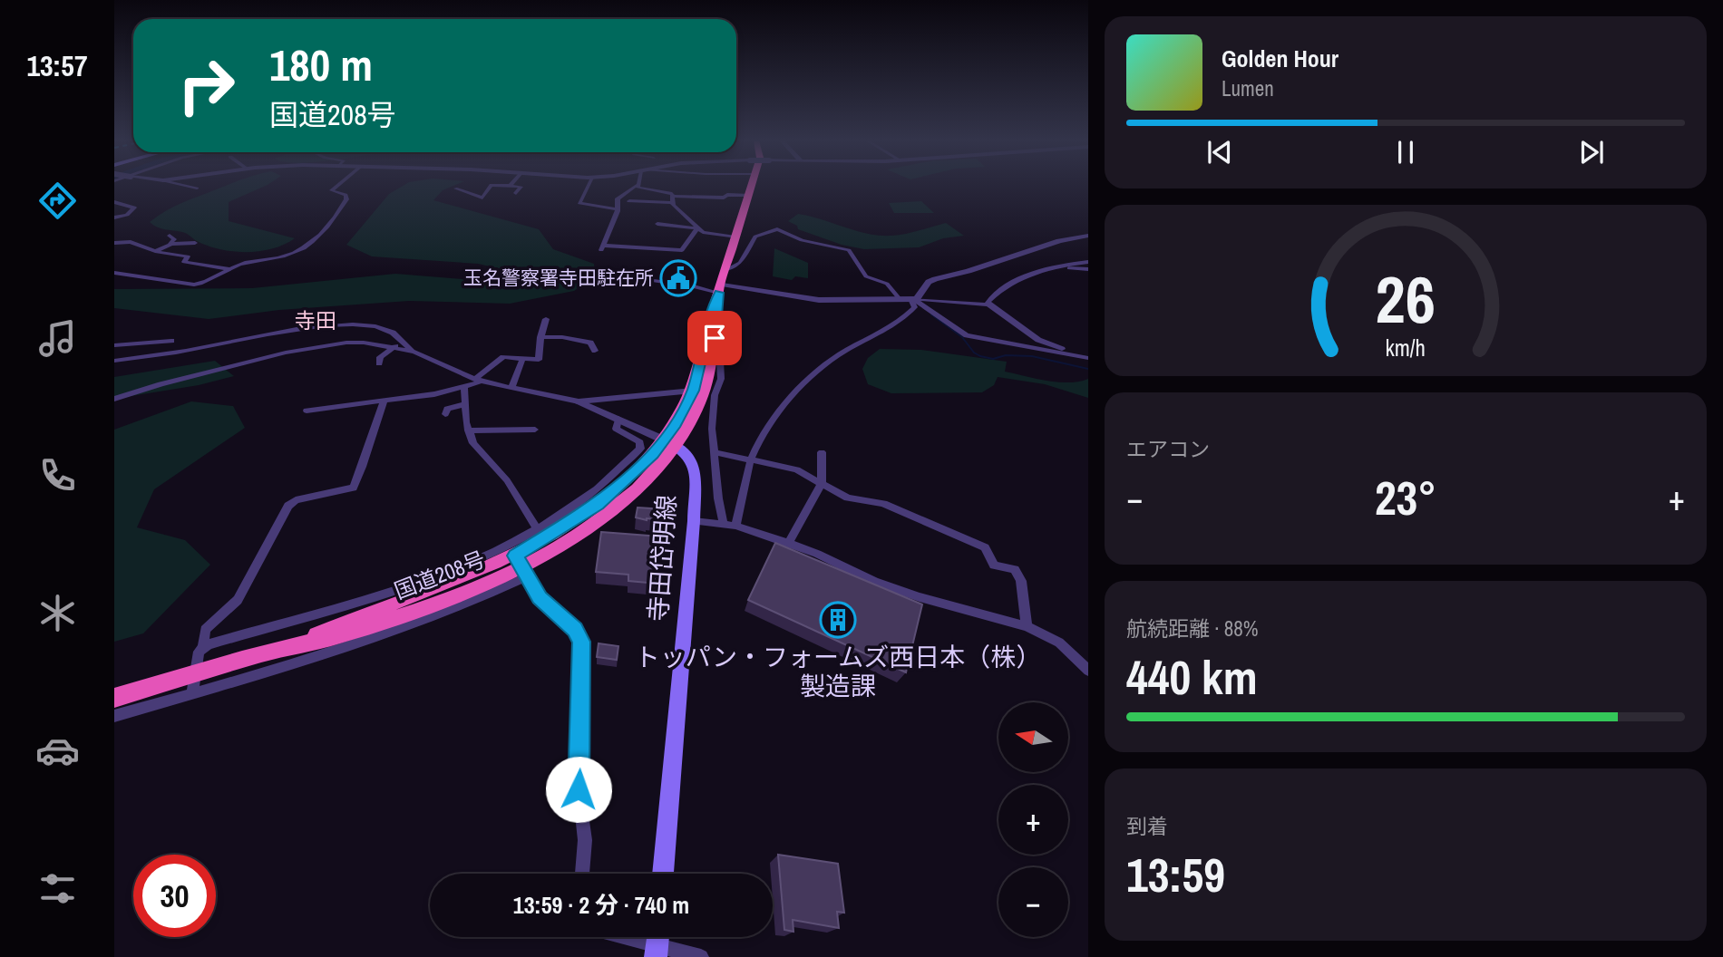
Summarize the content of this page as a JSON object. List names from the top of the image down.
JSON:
{
  "streets": {
    "highway": ["国道208号"],
    "main road": ["寺田岱明線"]
  },
  "crossings": [
    ["寺田岱明線", "国道208号"]
  ],
  "districts": ["寺田"],
  "places": {
    "public building": ["玉名警察署寺田駐在所"],
    "building": ["トッパン・フォームズ西日本（株） 製造課"]
  },
  "north": "left",
  "page": {
    "tabs": "13:57",
    "turn": ["180 m", "国道208号"],
    "song": ["Golden Hour", "Lumen"],
    "tile": [
      "エアコン",
      ["航続距離 · 88%", "440 km"],
      ["到着", "13:59"]
    ],
    "heat": ["−", "23°", "+"],
    "map_buttons": ["+", "−"],
    "limit": "30",
    "trip": "13:59 · 2 分 · 740 m",
    "gauge": ["26", "km/h"]
  }
}
